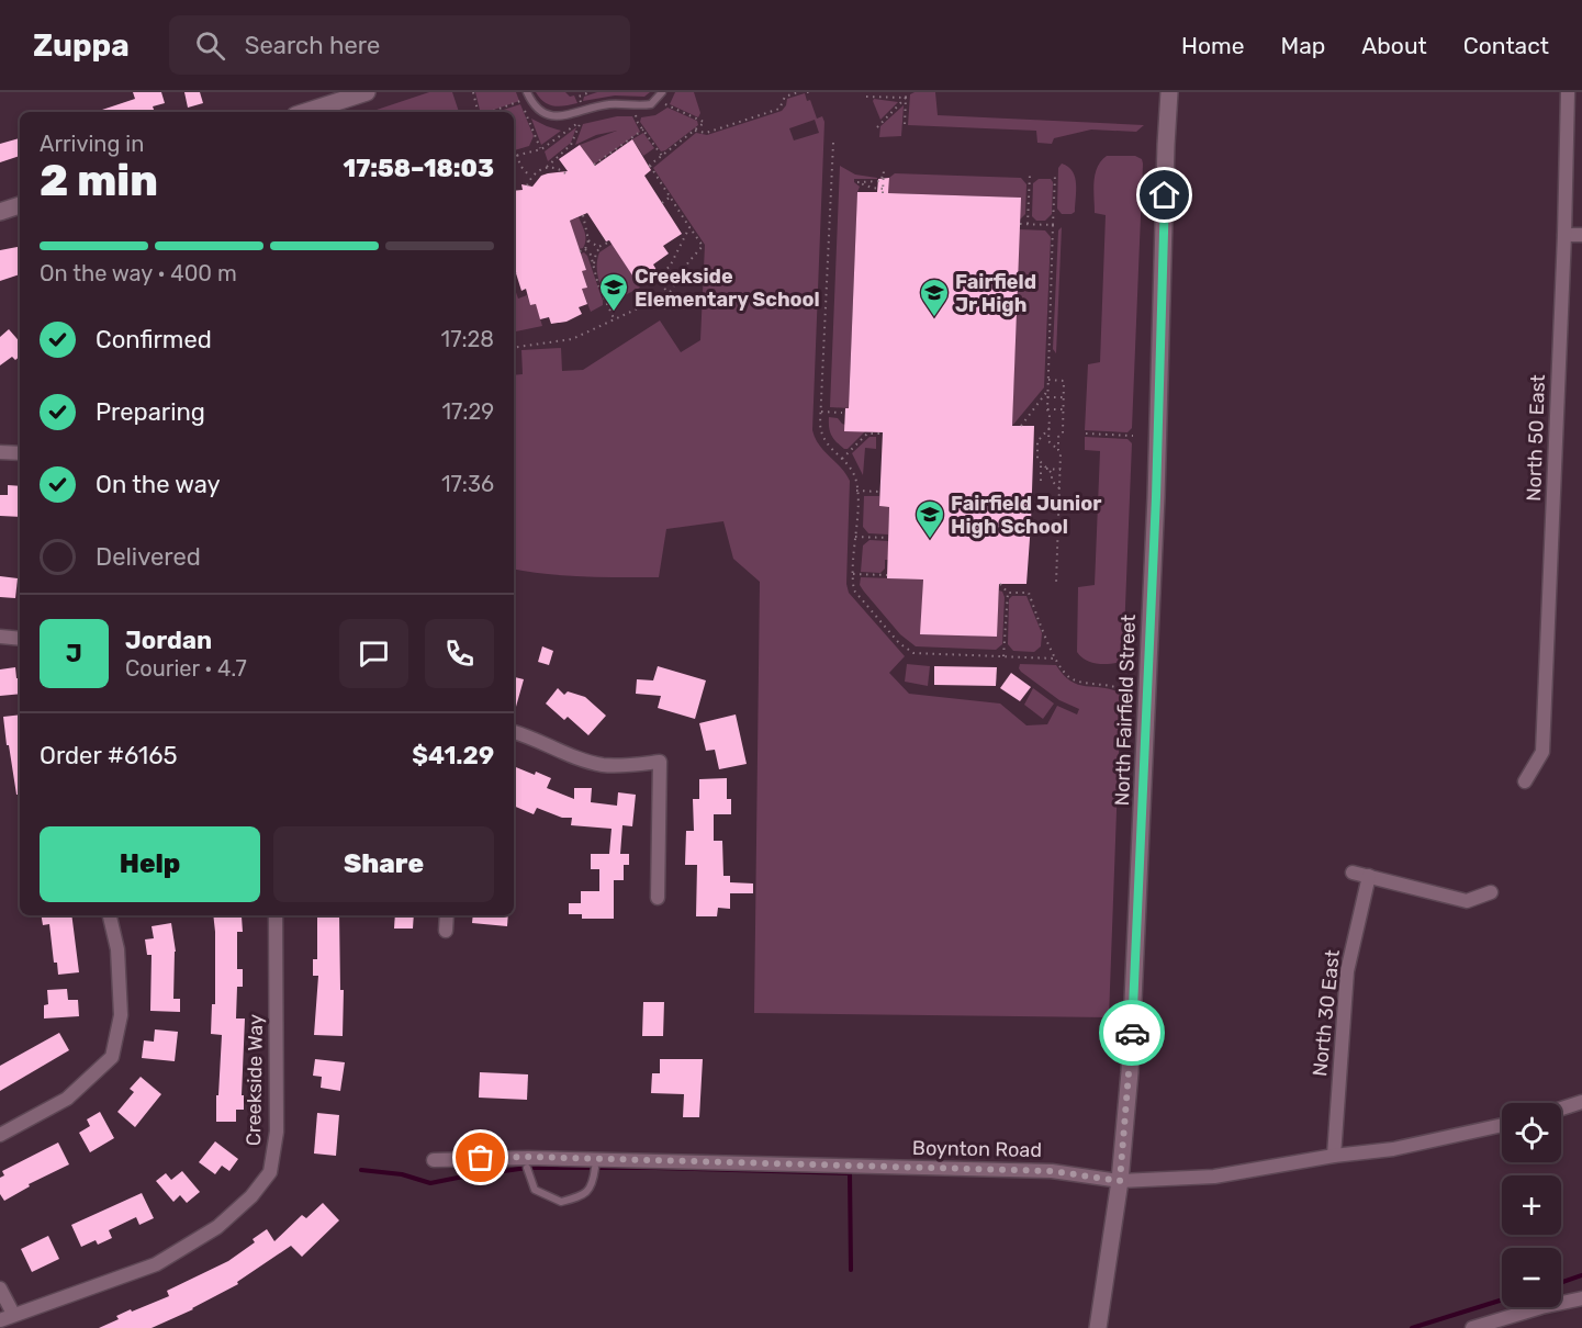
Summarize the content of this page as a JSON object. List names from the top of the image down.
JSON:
{
  "streets": {
    "street": [
      "North 50 East",
      "North Fairfield Street",
      "North 30 East",
      "Creekside Way",
      "Boynton Road"
    ]
  },
  "crossings": [
    ["North Fairfield Street", "Boynton Road"],
    ["North 30 East", "Boynton Road"]
  ],
  "places": {
    "school or university": ["Creekside Elementary School", "Fairfield Jr High", "Fairfield Junior High School"]
  },
  "page": {
    "header": "Zuppa",
    "search": "Search here",
    "nav": [
      "Home",
      "Map",
      "About",
      "Contact"
    ],
    "heading": ["2 min", "Arriving in", "17:58–18:03"],
    "panel": [
      "Jordan",
      "Courier · 4.7",
      "Order #6165",
      "$41.29"
    ],
    "bar": "On the way · 400 m",
    "list": [
      ["Confirmed", "17:28"],
      ["Preparing", "17:29"],
      ["On the way", "17:36"],
      "Delivered"
    ],
    "round": "J",
    "buttons": ["Help", "Share"],
    "map_buttons": ["+", "−"]
  }
}
